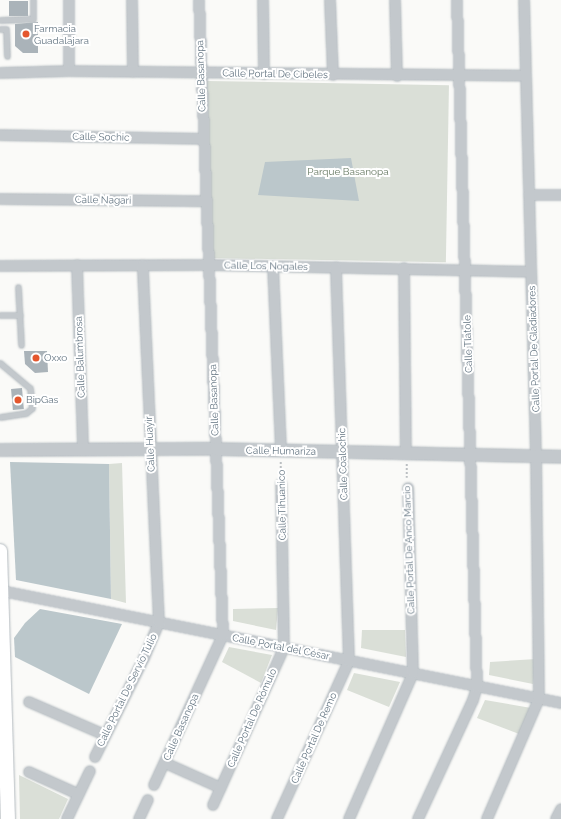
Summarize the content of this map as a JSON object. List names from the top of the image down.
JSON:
{
  "streets": {
    "street": [
      "Calle Portal De Cibeles",
      "Calle Basanopa",
      "Calle Sochic",
      "Calle Nagari",
      "Calle Los Nogales",
      "Calle Tlatole",
      "Calle Portal De Gladiadores",
      "Calle Balumbrosa",
      "Calle Huayir",
      "Calle Humariza",
      "Calle Coalochic",
      "Calle Tihuanico",
      "Calle Portal De Anco Marcio",
      "Calle Portal del César",
      "Calle Portal De Servio Tulio",
      "Calle Portal De Rómulo",
      "Calle Portal De Remo"
    ]
  },
  "crossings": [
    ["Calle Portal De Cibeles", "Calle Basanopa"],
    ["Calle Portal De Cibeles", "Calle Tlatole"],
    ["Calle Portal De Cibeles", "Calle Portal De Gladiadores"],
    ["Calle Basanopa", "Calle Sochic"],
    ["Calle Basanopa", "Calle Nagari"],
    ["Calle Basanopa", "Calle Los Nogales"],
    ["Calle Basanopa", "Calle Humariza"],
    ["Calle Basanopa", "Calle Portal del César"],
    ["Calle Los Nogales", "Calle Tlatole"],
    ["Calle Los Nogales", "Calle Portal De Gladiadores"],
    ["Calle Los Nogales", "Calle Balumbrosa"],
    ["Calle Los Nogales", "Calle Huayir"],
    ["Calle Los Nogales", "Calle Coalochic"],
    ["Calle Tlatole", "Calle Humariza"],
    ["Calle Tlatole", "Calle Portal del César"],
    ["Calle Portal De Gladiadores", "Calle Humariza"],
    ["Calle Portal De Gladiadores", "Calle Portal del César"],
    ["Calle Balumbrosa", "Calle Humariza"],
    ["Calle Huayir", "Calle Humariza"],
    ["Calle Huayir", "Calle Portal del César"],
    ["Calle Huayir", "Calle Portal De Servio Tulio"],
    ["Calle Humariza", "Calle Coalochic"],
    ["Calle Humariza", "Calle Tihuanico"],
    ["Calle Humariza", "Calle Portal De Anco Marcio"],
    ["Calle Coalochic", "Calle Portal del César"],
    ["Calle Coalochic", "Calle Portal De Remo"],
    ["Calle Tihuanico", "Calle Portal del César"],
    ["Calle Tihuanico", "Calle Portal De Rómulo"],
    ["Calle Portal De Anco Marcio", "Calle Portal del César"],
    ["Calle Portal del César", "Calle Portal De Servio Tulio"],
    ["Calle Portal del César", "Calle Portal De Rómulo"],
    ["Calle Portal del César", "Calle Portal De Remo"]
  ],
  "parks": ["Parque Basanopa"],
  "places": ["Farmacia Guadalajara", "Oxxo", "BipGas"]
}
